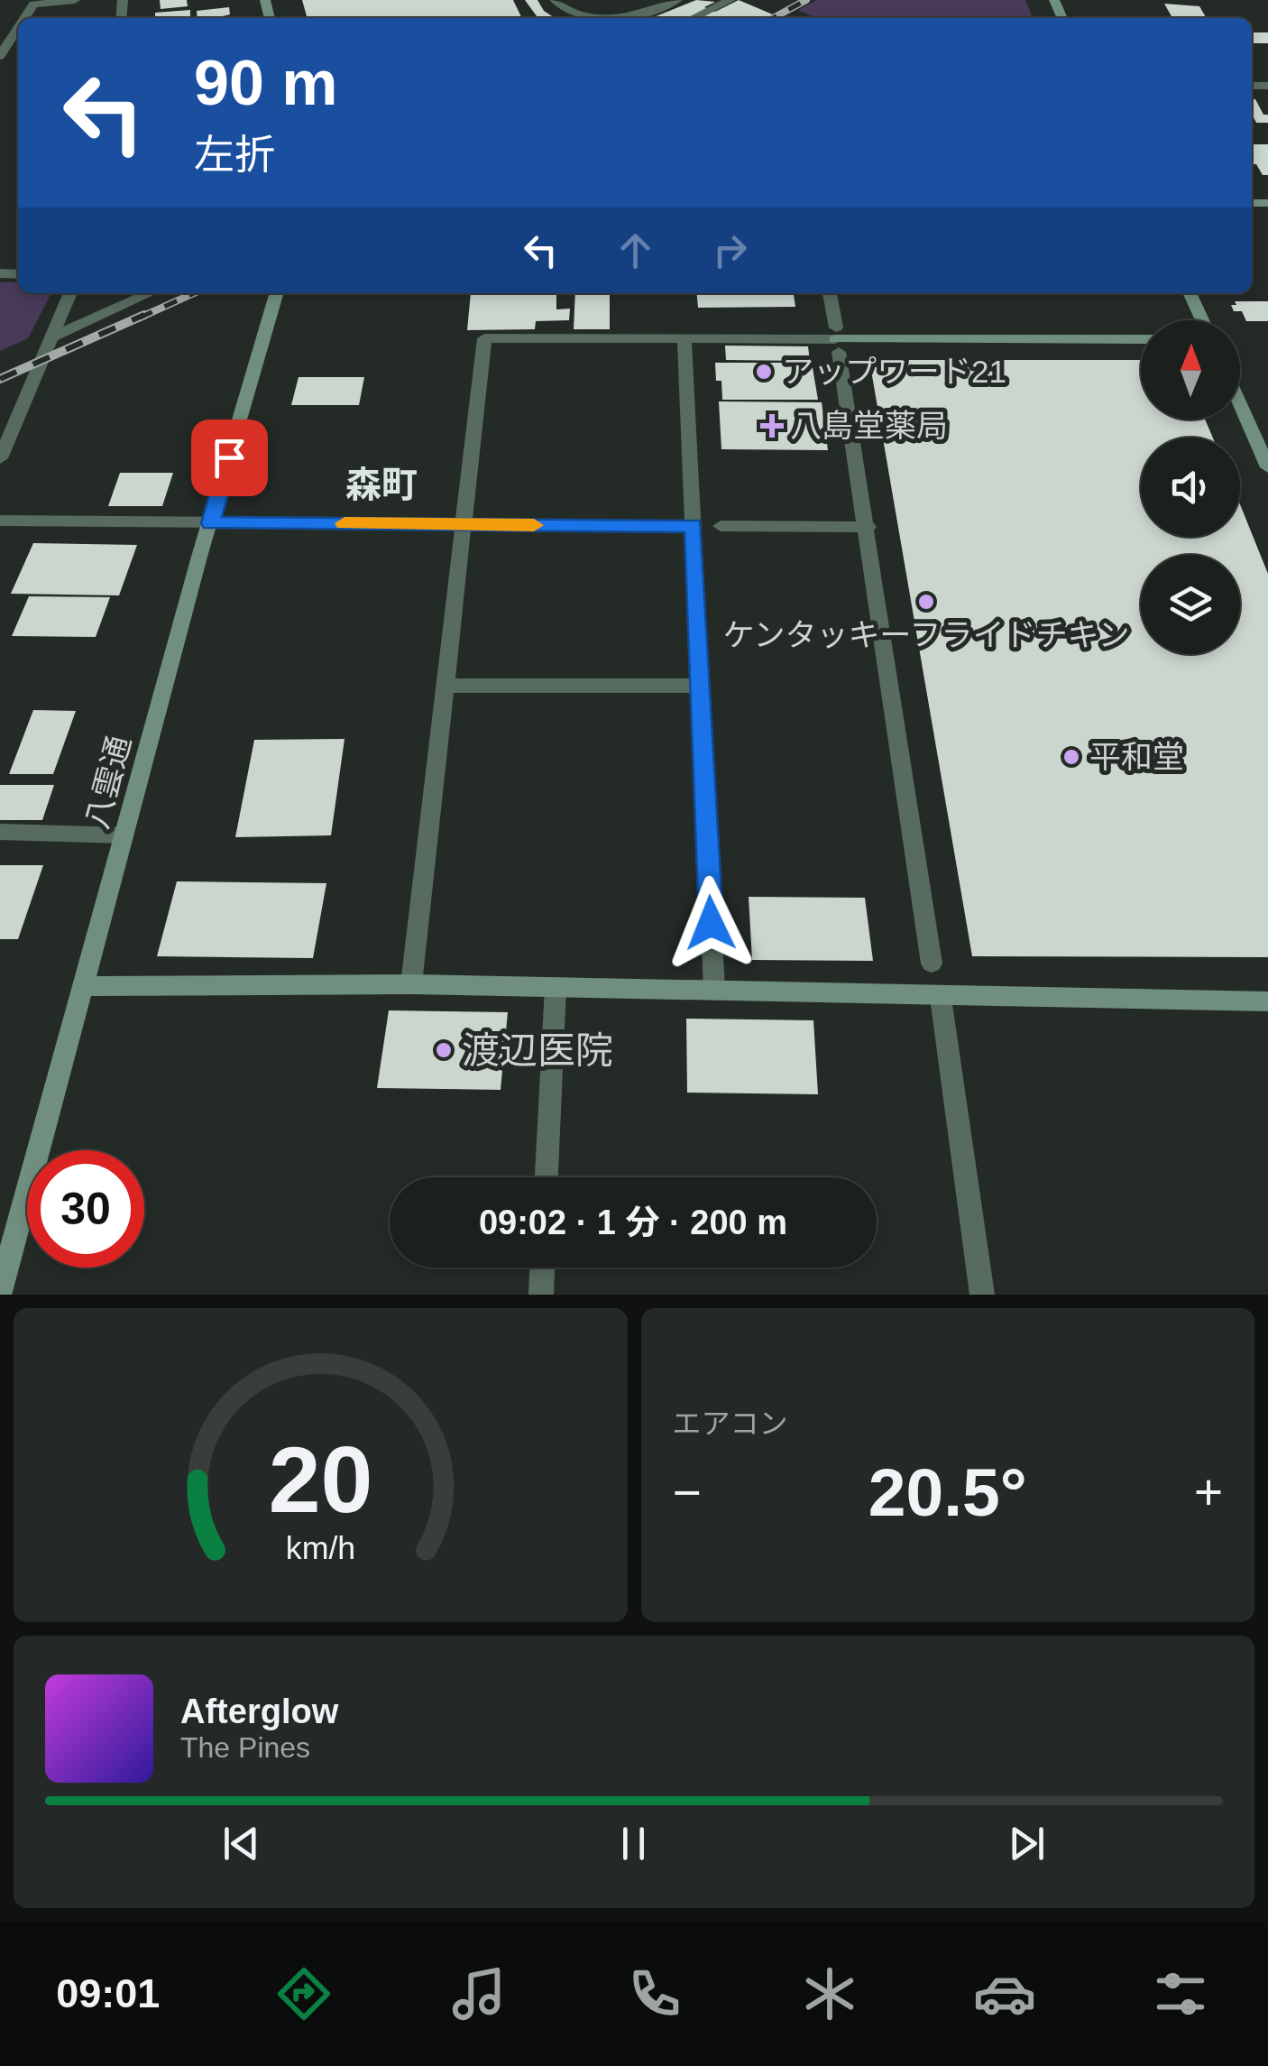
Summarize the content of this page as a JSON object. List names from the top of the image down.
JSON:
{
  "streets": {
    "street": ["八雲通"]
  },
  "districts": ["森町"],
  "places": {
    "other": [
      "アップワード21",
      "ケンタッキーフライドチキン",
      "平和堂",
      "渡辺医院"
    ],
    "health": ["八島堂薬局"]
  },
  "north": "top",
  "page": {
    "turn": ["90 m", "左折"],
    "limit": "30",
    "trip": "09:02 · 1 分 · 200 m",
    "tile": "エアコン",
    "heat": ["−", "20.5°", "+"],
    "song": ["Afterglow", "The Pines"],
    "tabs": "09:01",
    "gauge": ["20", "km/h"]
  }
}
